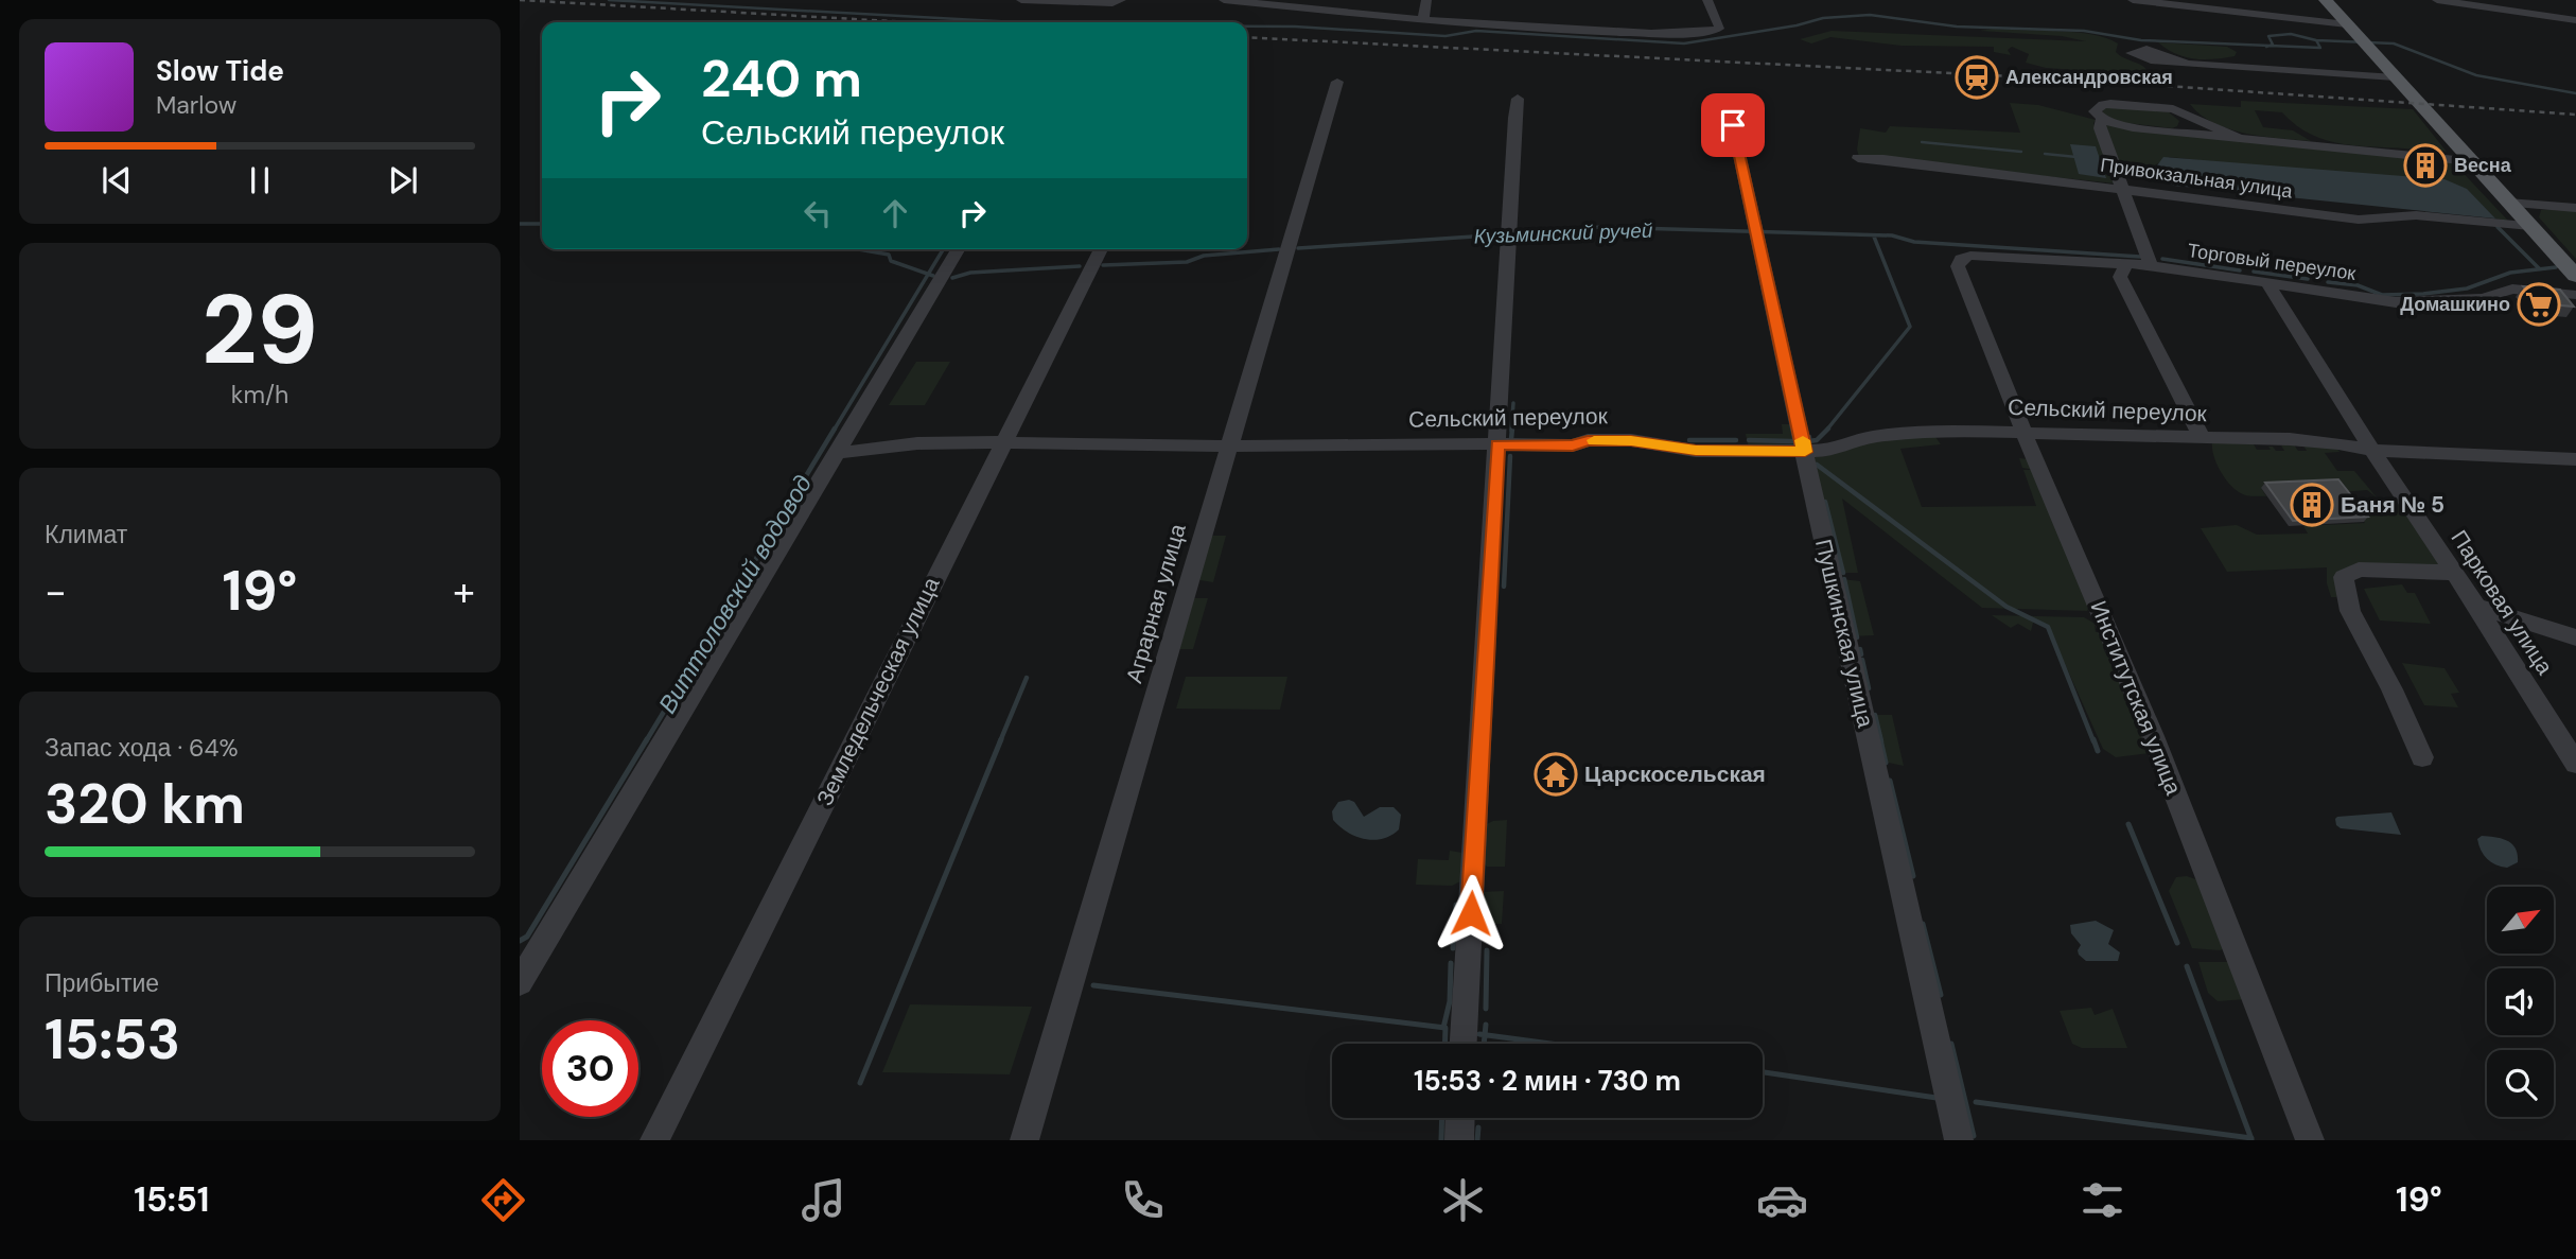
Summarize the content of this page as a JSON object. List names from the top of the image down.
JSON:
{
  "streets": {
    "street": [
      "Привокзальная улица",
      "Торговый переулок",
      "Сельский переулок",
      "Парковая улица",
      "Аграрная улица",
      "Пушкинская улица",
      "Земледельческая улица",
      "Институтская улица"
    ]
  },
  "crossings": [
    ["Торговый переулок", "Парковая улица"],
    ["Торговый переулок", "Институтская улица"],
    ["Сельский переулок", "Парковая улица"],
    ["Сельский переулок", "Аграрная улица"],
    ["Сельский переулок", "Пушкинская улица"],
    ["Сельский переулок", "Земледельческая улица"],
    ["Сельский переулок", "Институтская улица"]
  ],
  "water": ["Кузьминский ручей", "Виттоловский водовод"],
  "places": {
    "station": ["Александровская"],
    "building": ["Весна", "Баня № 5"],
    "supermarket": ["Домашкино"],
    "temple": ["Царскосельская"]
  },
  "north": "top right",
  "page": {
    "turn": ["240 m", "Сельский переулок"],
    "song": ["Slow Tide", "Marlow"],
    "tile": [
      ["29", "km/h"],
      "Климат",
      ["Запас хода · 64%", "320 km"],
      ["Прибытие", "15:53"]
    ],
    "heat": ["−", "19°", "+"],
    "limit": "30",
    "trip": "15:53 · 2 мин · 730 m",
    "tabs": ["15:51", "19°"]
  }
}
